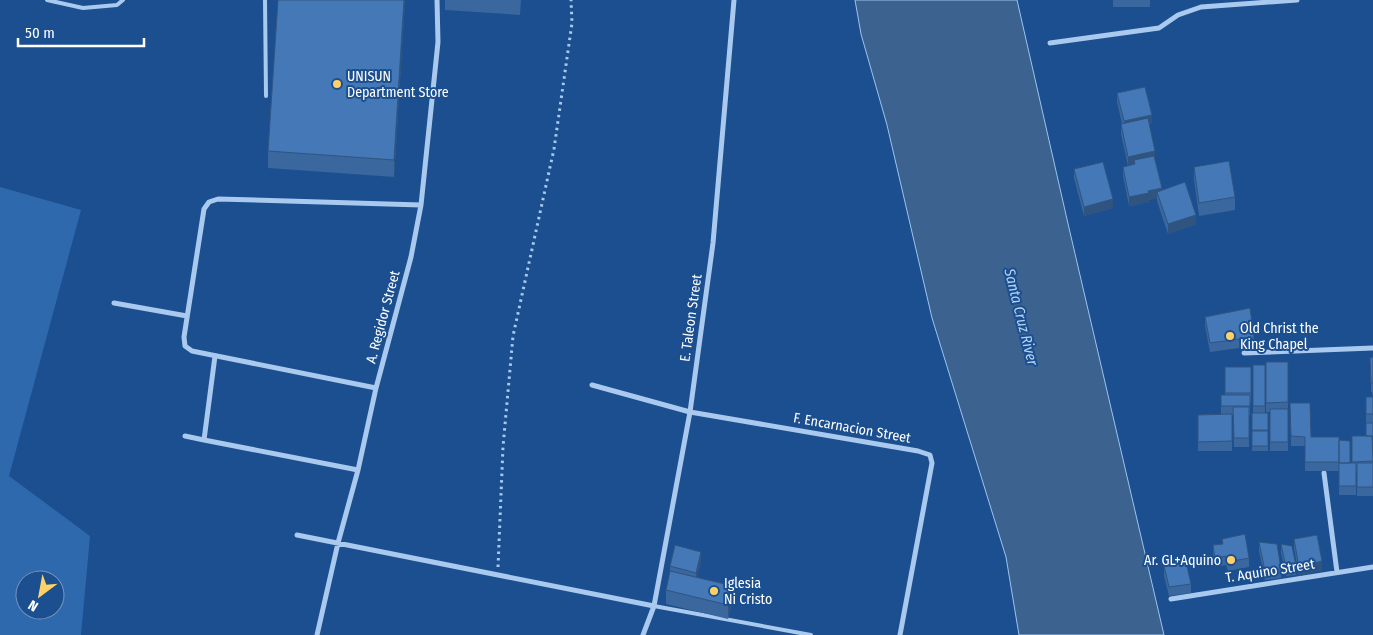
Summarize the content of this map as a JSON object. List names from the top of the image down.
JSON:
{
  "streets": {
    "street": [
      "A. Regidor Street",
      "E. Taleon Street",
      "F. Encarnacion Street",
      "T. Aquino Street"
    ]
  },
  "crossings": [
    ["E. Taleon Street", "F. Encarnacion Street"]
  ],
  "water": ["Santa Cruz River"],
  "places": [
    "UNISUN Department Store",
    "Old Christ the King Chapel",
    "Ar. GL+Aquino",
    "Iglesia Ni Cristo"
  ],
  "scale_bar": "50 m",
  "north": "bottom left"
}
